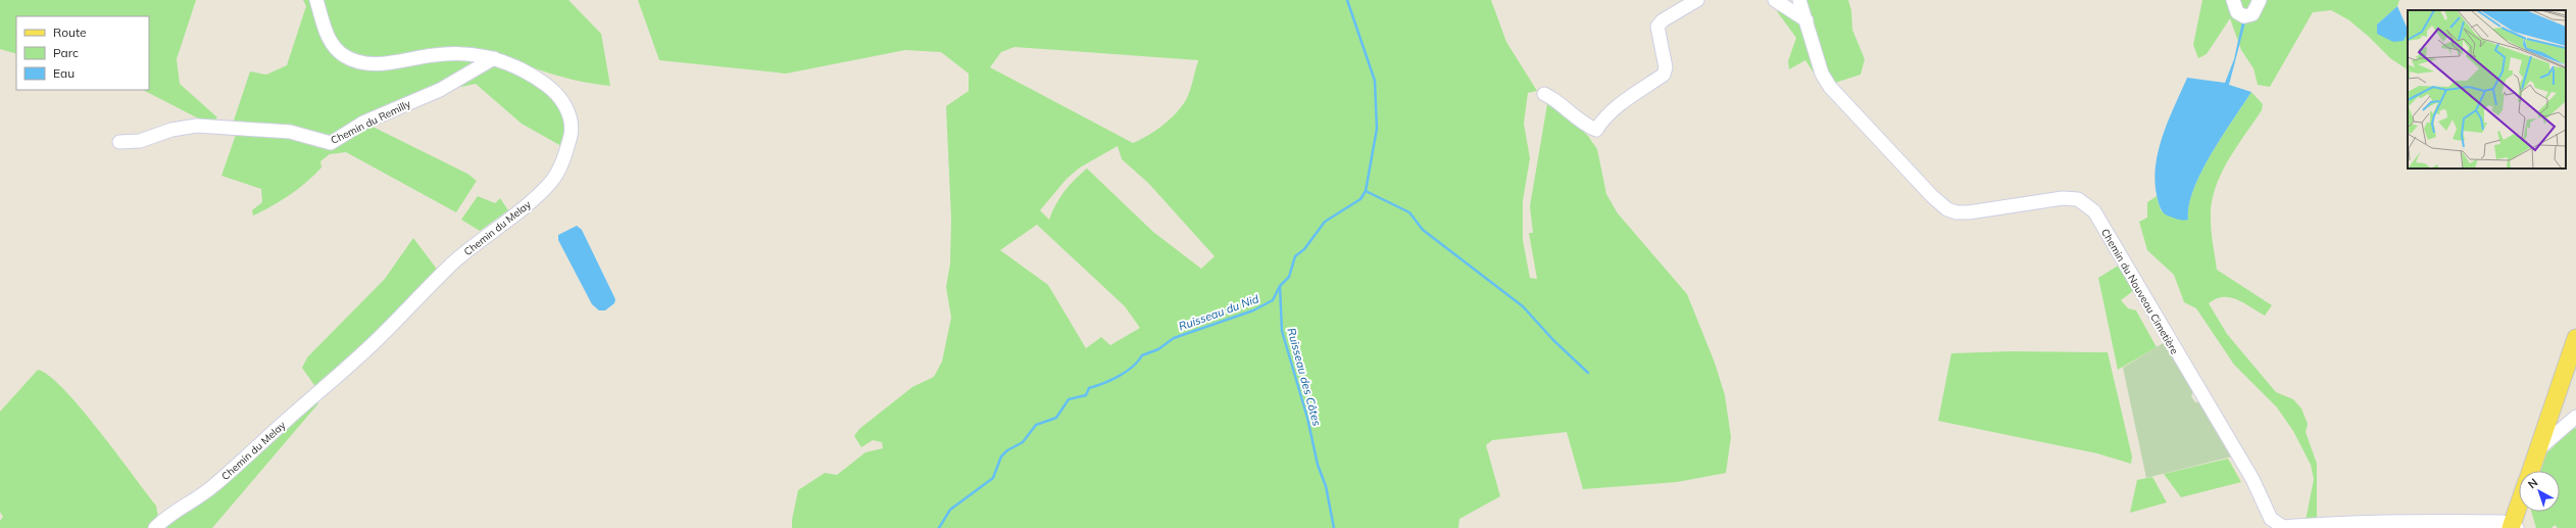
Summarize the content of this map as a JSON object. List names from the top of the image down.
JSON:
{
  "streets": {
    "street": ["Chemin du Remilly", "Chemin du Melay", "Chemin du Nouveau Cimetière"]
  },
  "crossings": [
    ["Chemin du Remilly", "Chemin du Melay"]
  ],
  "water": ["Ruisseau du Nid", "Ruisseau des Côtes"],
  "legend": ["Route", "Parc", "Eau"],
  "north": "top left"
}
